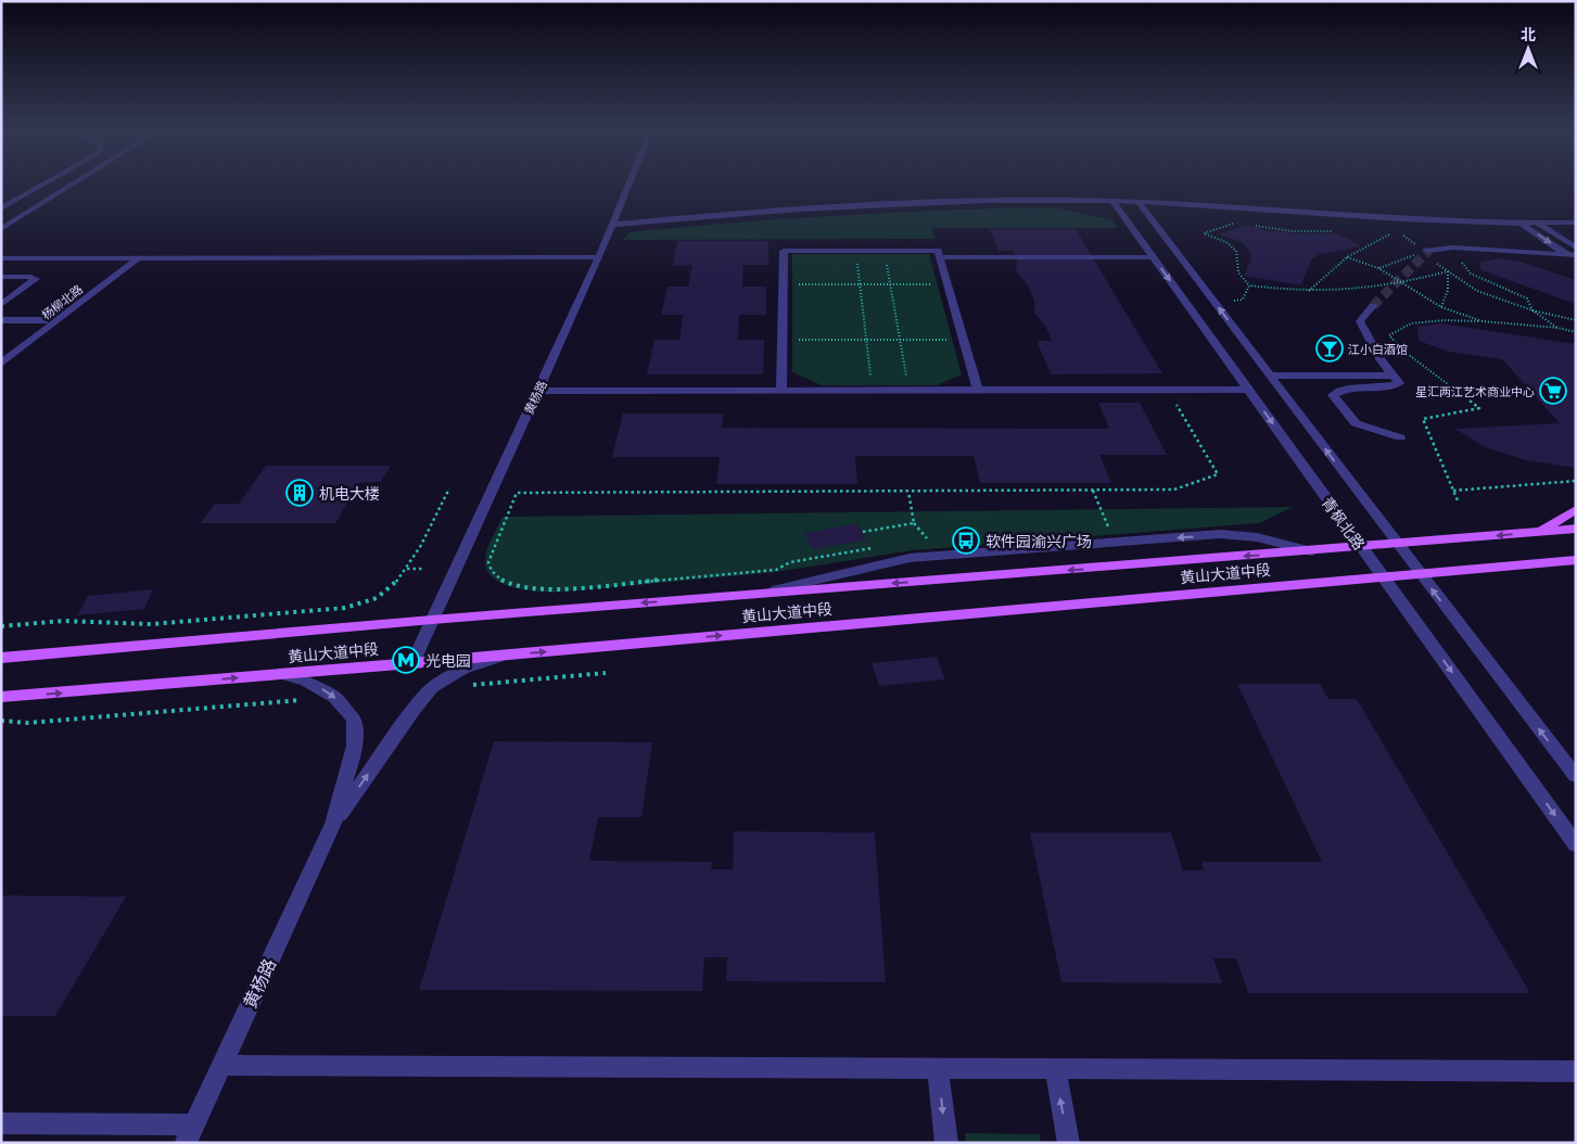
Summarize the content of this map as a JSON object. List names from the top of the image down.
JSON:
{
  "streets": {
    "main road": ["黄山大道中段"],
    "street": ["杨柳北路", "黄杨路", "青枫北路"]
  },
  "crossings": [
    ["黄杨路", "黄山大道中段"],
    ["青枫北路", "黄山大道中段"]
  ],
  "places": {
    "bar": ["江小白酒馆"],
    "supermarket": ["星汇两江艺术商业中心"],
    "building": ["机电大楼"],
    "bus stop": ["软件园渝兴广场"],
    "metro station": ["光电园"]
  },
  "north": "top"
}
